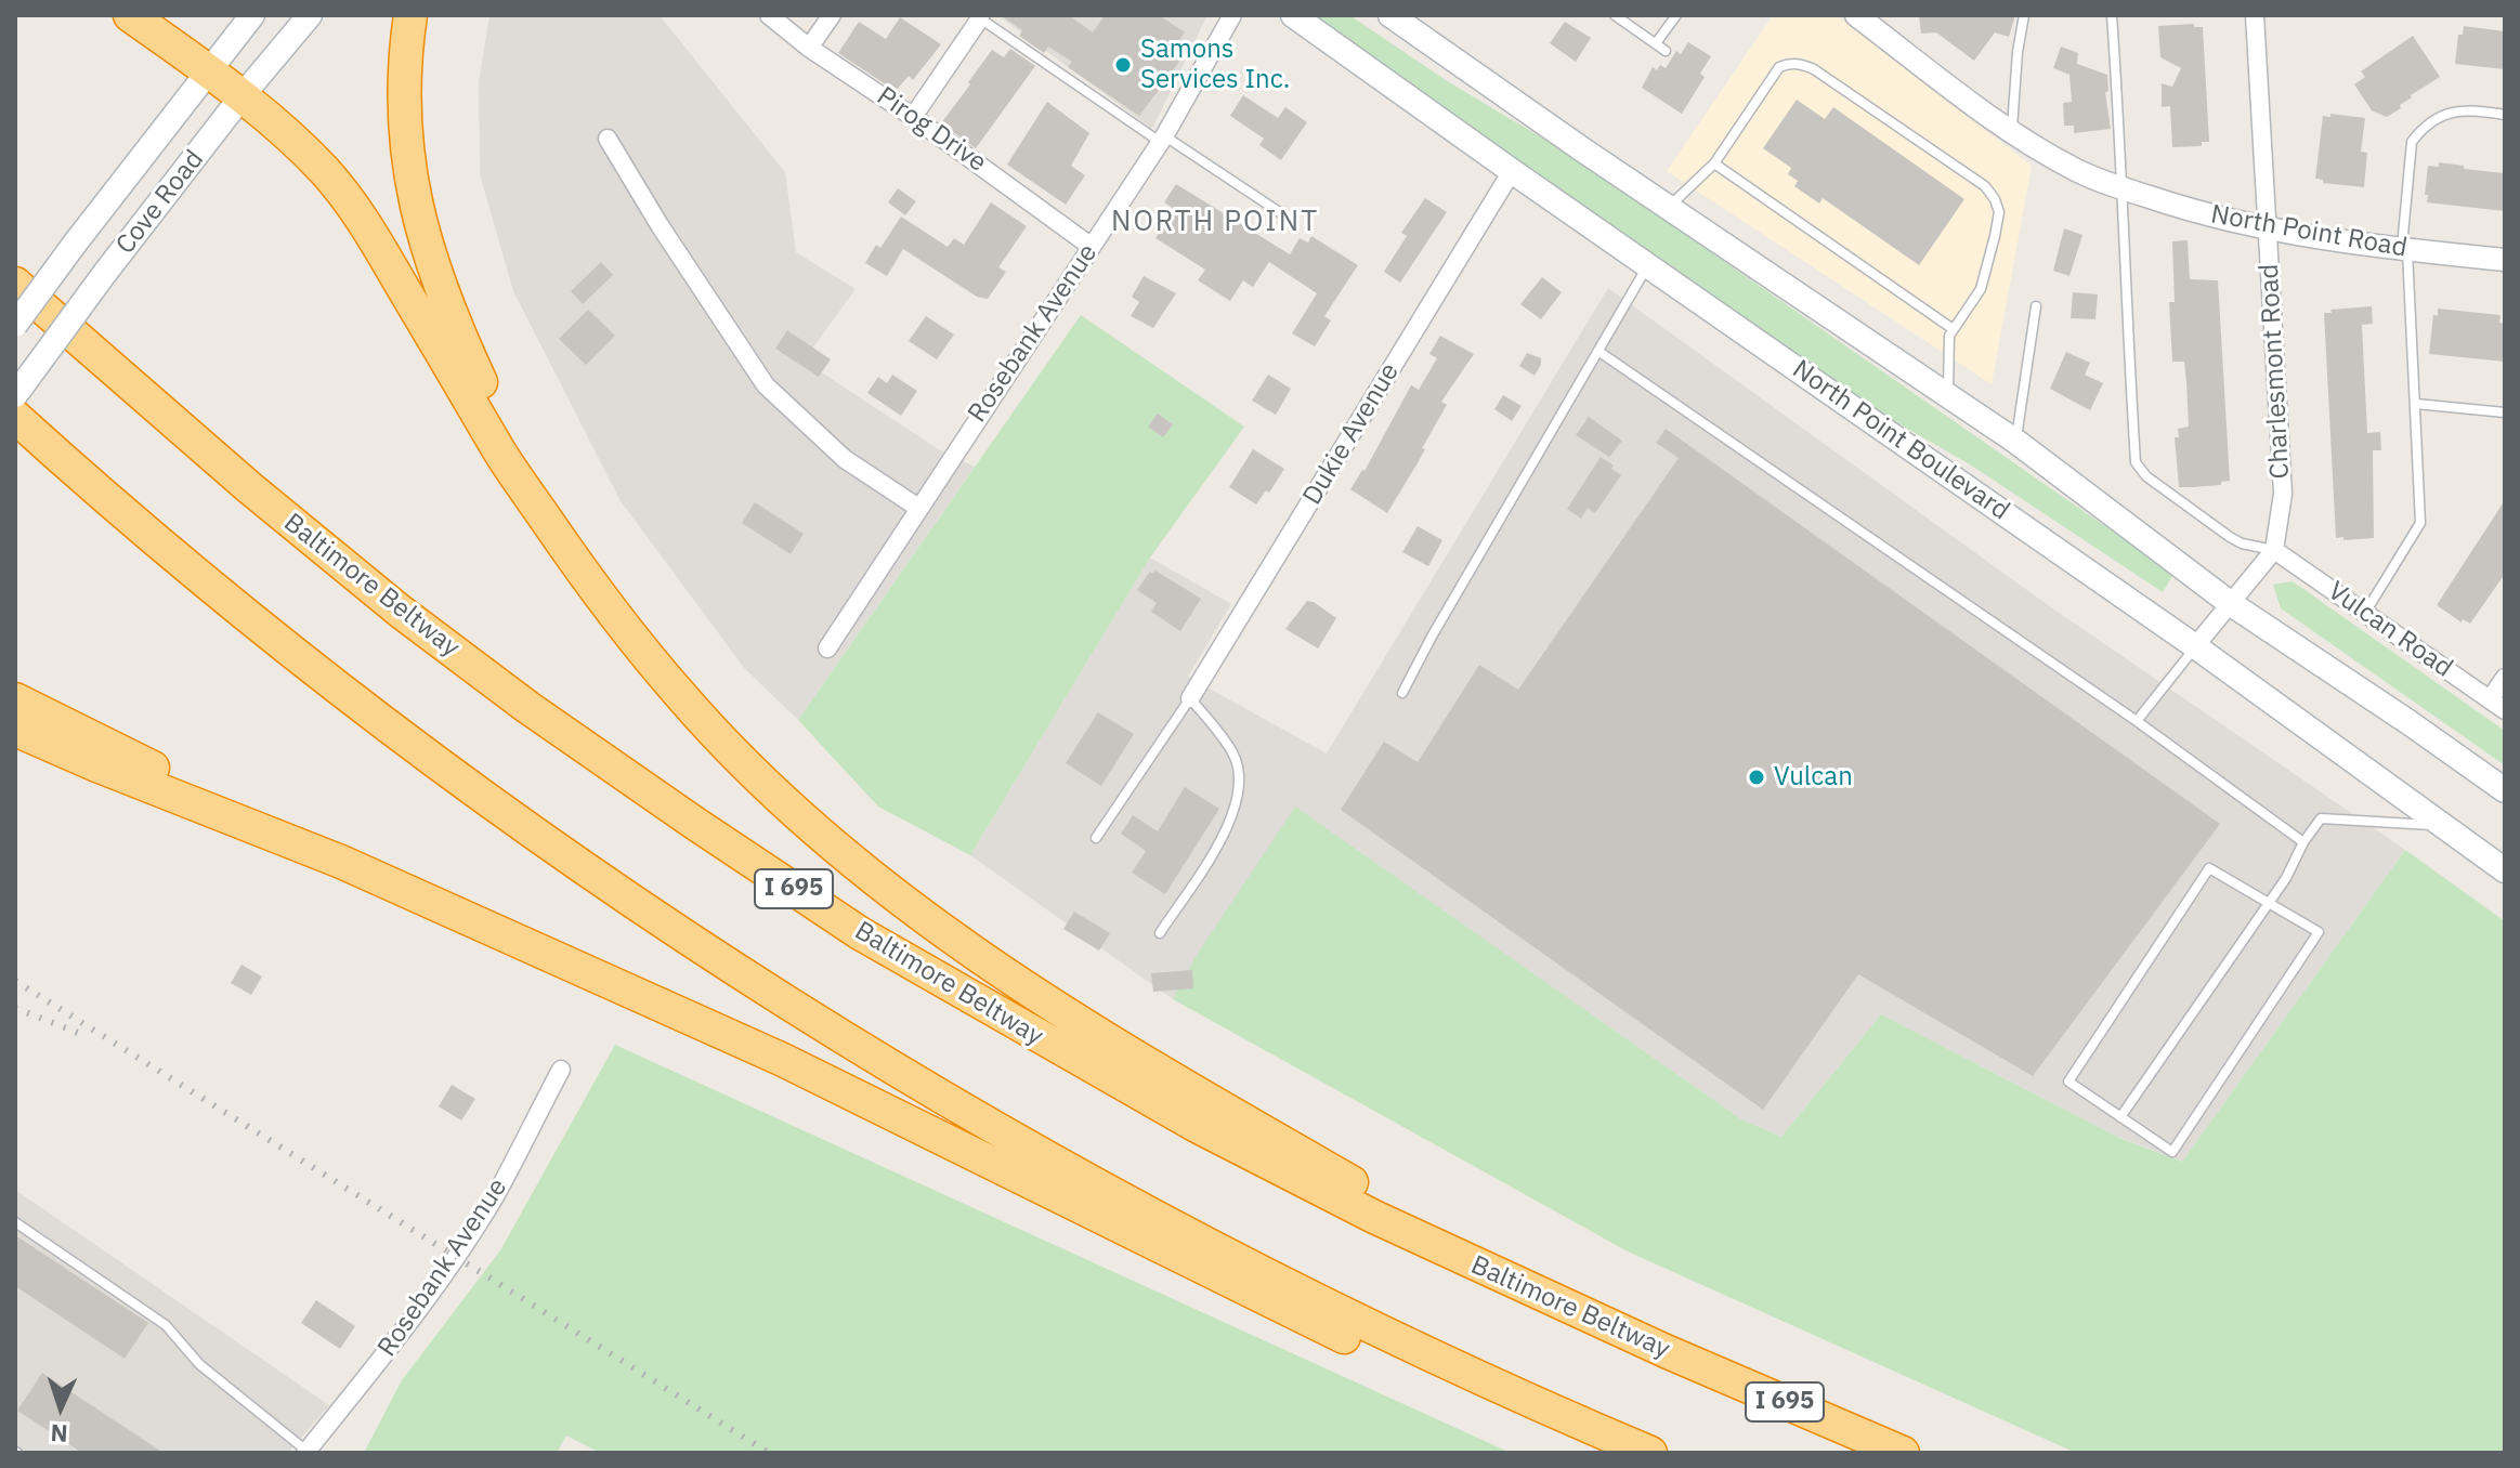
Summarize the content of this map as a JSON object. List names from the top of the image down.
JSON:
{
  "streets": {
    "highway": ["Baltimore Beltway", "I 695"],
    "main road": ["Cove Road", "North Point Boulevard"],
    "street": [
      "Pirog Drive",
      "North Point Road",
      "Rosebank Avenue",
      "Charlesmont Road",
      "Dukie Avenue",
      "Vulcan Road"
    ]
  },
  "crossings": [
    ["Pirog Drive", "Rosebank Avenue"],
    ["North Point Road", "Charlesmont Road"],
    ["Charlesmont Road", "Vulcan Road"],
    ["Dukie Avenue", "North Point Boulevard"]
  ],
  "districts": ["NORTH POINT"],
  "places": ["Samons Services Inc.", "Vulcan"],
  "north": "bottom"
}
